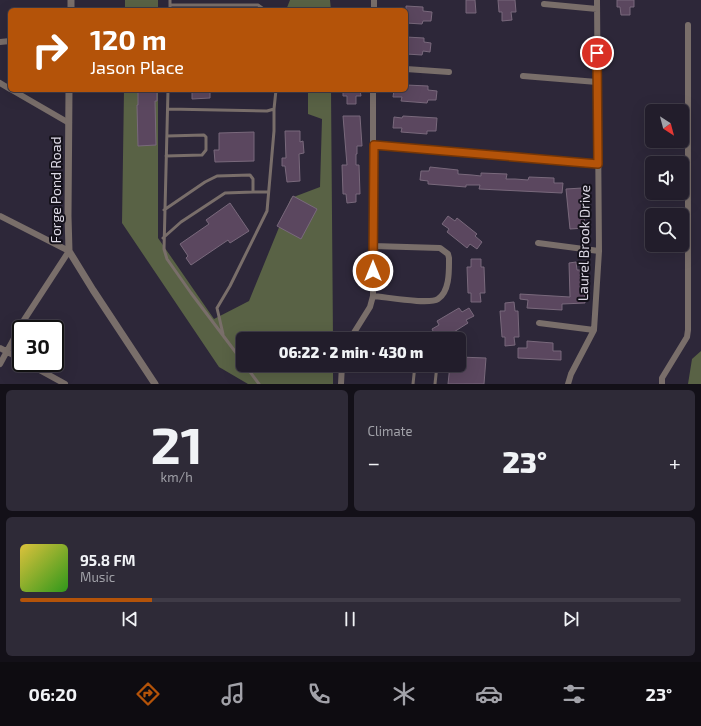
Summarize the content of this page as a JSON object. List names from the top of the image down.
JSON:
{
  "streets": {
    "street": ["Forge Pond Road", "Laurel Brook Drive"]
  },
  "north": "bottom right",
  "page": {
    "turn": ["120 m", "Jason Place"],
    "limit": "30",
    "trip": "06:22 · 2 min · 430 m",
    "tile": [
      ["21", "km/h"],
      "Climate"
    ],
    "heat": ["−", "23°", "+"],
    "song": ["95.8 FM", "Music"],
    "tabs": ["06:20", "23°"]
  }
}
